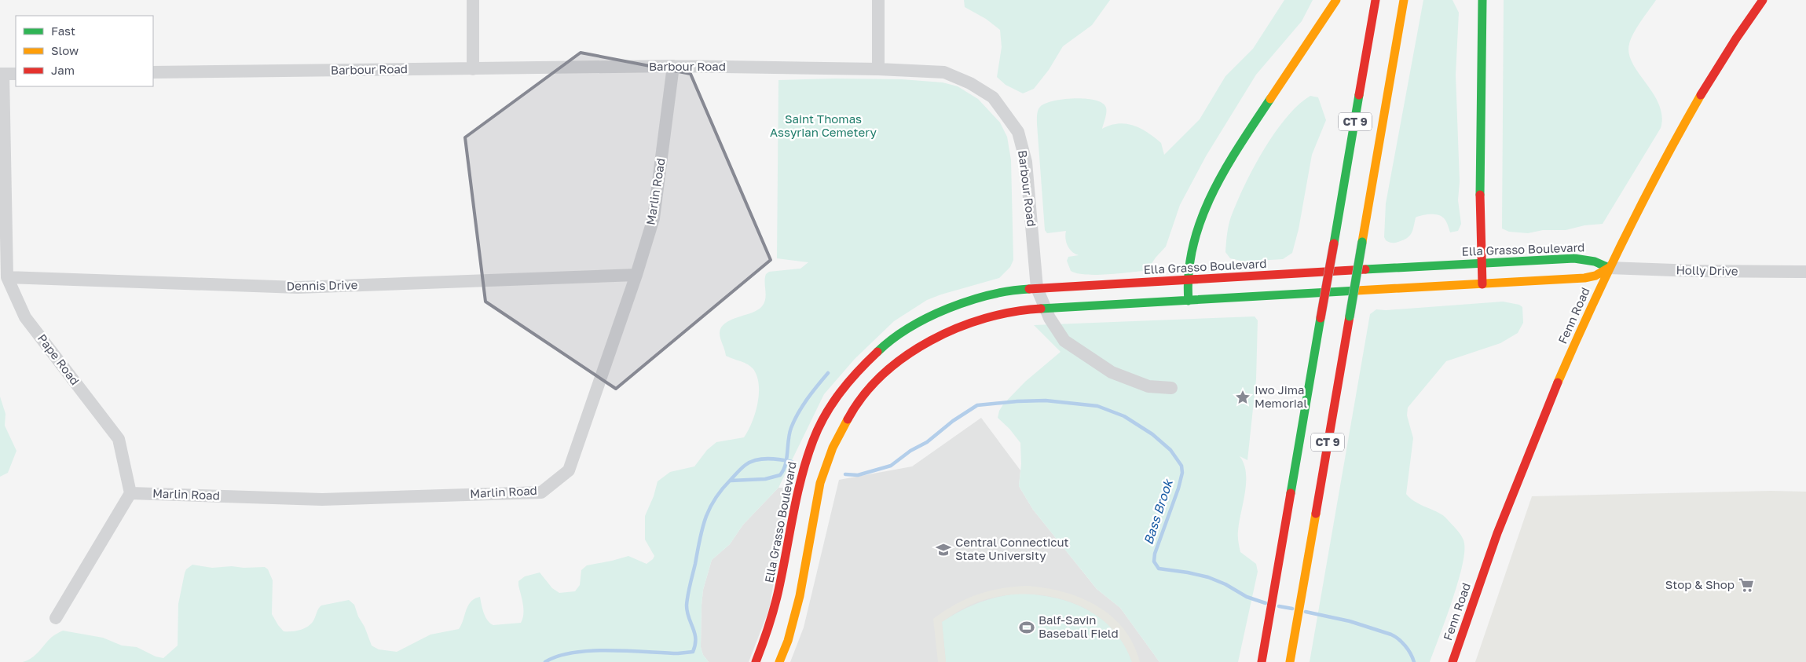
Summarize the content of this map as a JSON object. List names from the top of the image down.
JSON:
{
  "streets": {
    "main road": ["CT 9", "Ella Grasso Boulevard", "Fenn Road"],
    "street": [
      "Barbour Road",
      "Marlin Road",
      "Holly Drive",
      "Dennis Drive",
      "Pape Road"
    ]
  },
  "crossings": [
    ["Barbour Road", "Marlin Road"],
    ["Barbour Road", "Ella Grasso Boulevard"],
    ["Marlin Road", "Dennis Drive"],
    ["Marlin Road", "Pape Road"],
    ["Ella Grasso Boulevard", "Holly Drive"],
    ["Ella Grasso Boulevard", "Fenn Road"],
    ["Holly Drive", "Fenn Road"],
    ["Dennis Drive", "Pape Road"]
  ],
  "water": ["Bass Brook"],
  "parks": ["Saint Thomas Assyrian Cemetery"],
  "places": {
    "place": ["Iwo Jima Memorial"],
    "school or university": ["Central Connecticut State University"],
    "supermarket": ["Stop & Shop"],
    "sports": ["Balf-Savin Baseball Field"]
  },
  "legend": ["Fast", "Slow", "Jam"]
}
